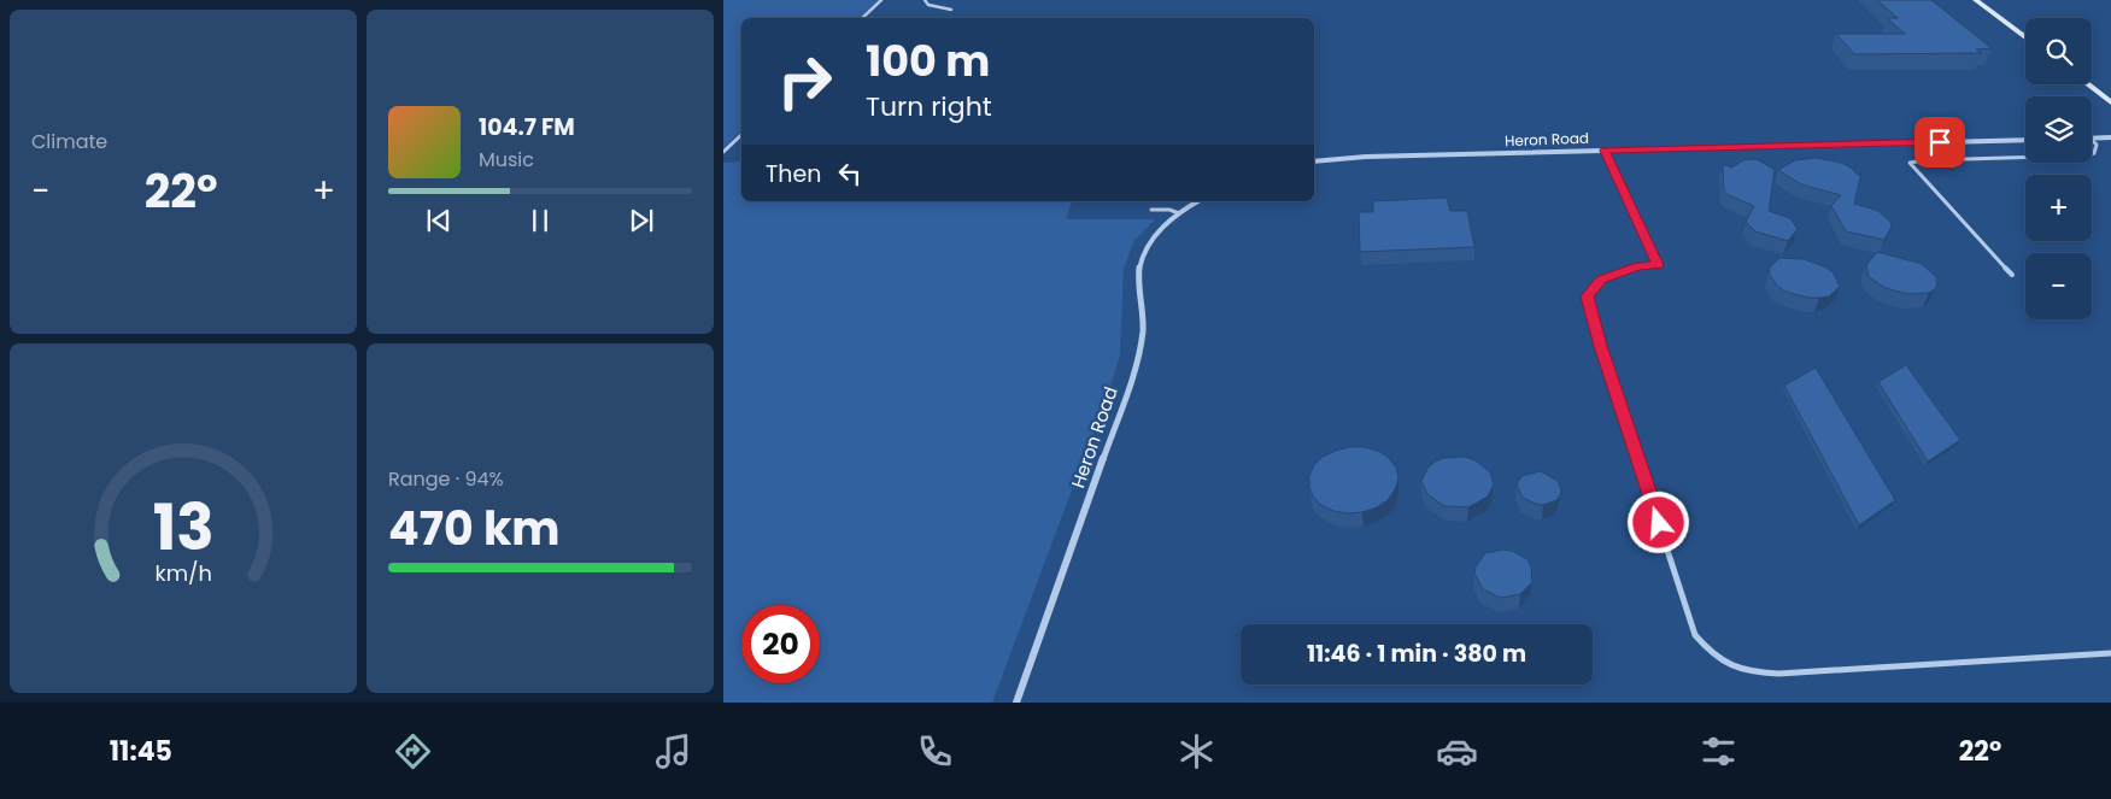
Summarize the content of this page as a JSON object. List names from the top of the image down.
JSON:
{
  "streets": {
    "street": ["Heron Road"]
  },
  "page": {
    "tile": [
      "Climate",
      ["Range · 94%", "470 km"]
    ],
    "map_buttons": ["+", "−"],
    "turn": ["100 m", "Turn right"],
    "song": ["104.7 FM", "Music"],
    "then": "Then",
    "heat": ["−", "22°", "+"],
    "limit": "20",
    "trip": "11:46 · 1 min · 380 m",
    "tabs": ["11:45", "22°"],
    "gauge": ["13", "km/h"]
  }
}
